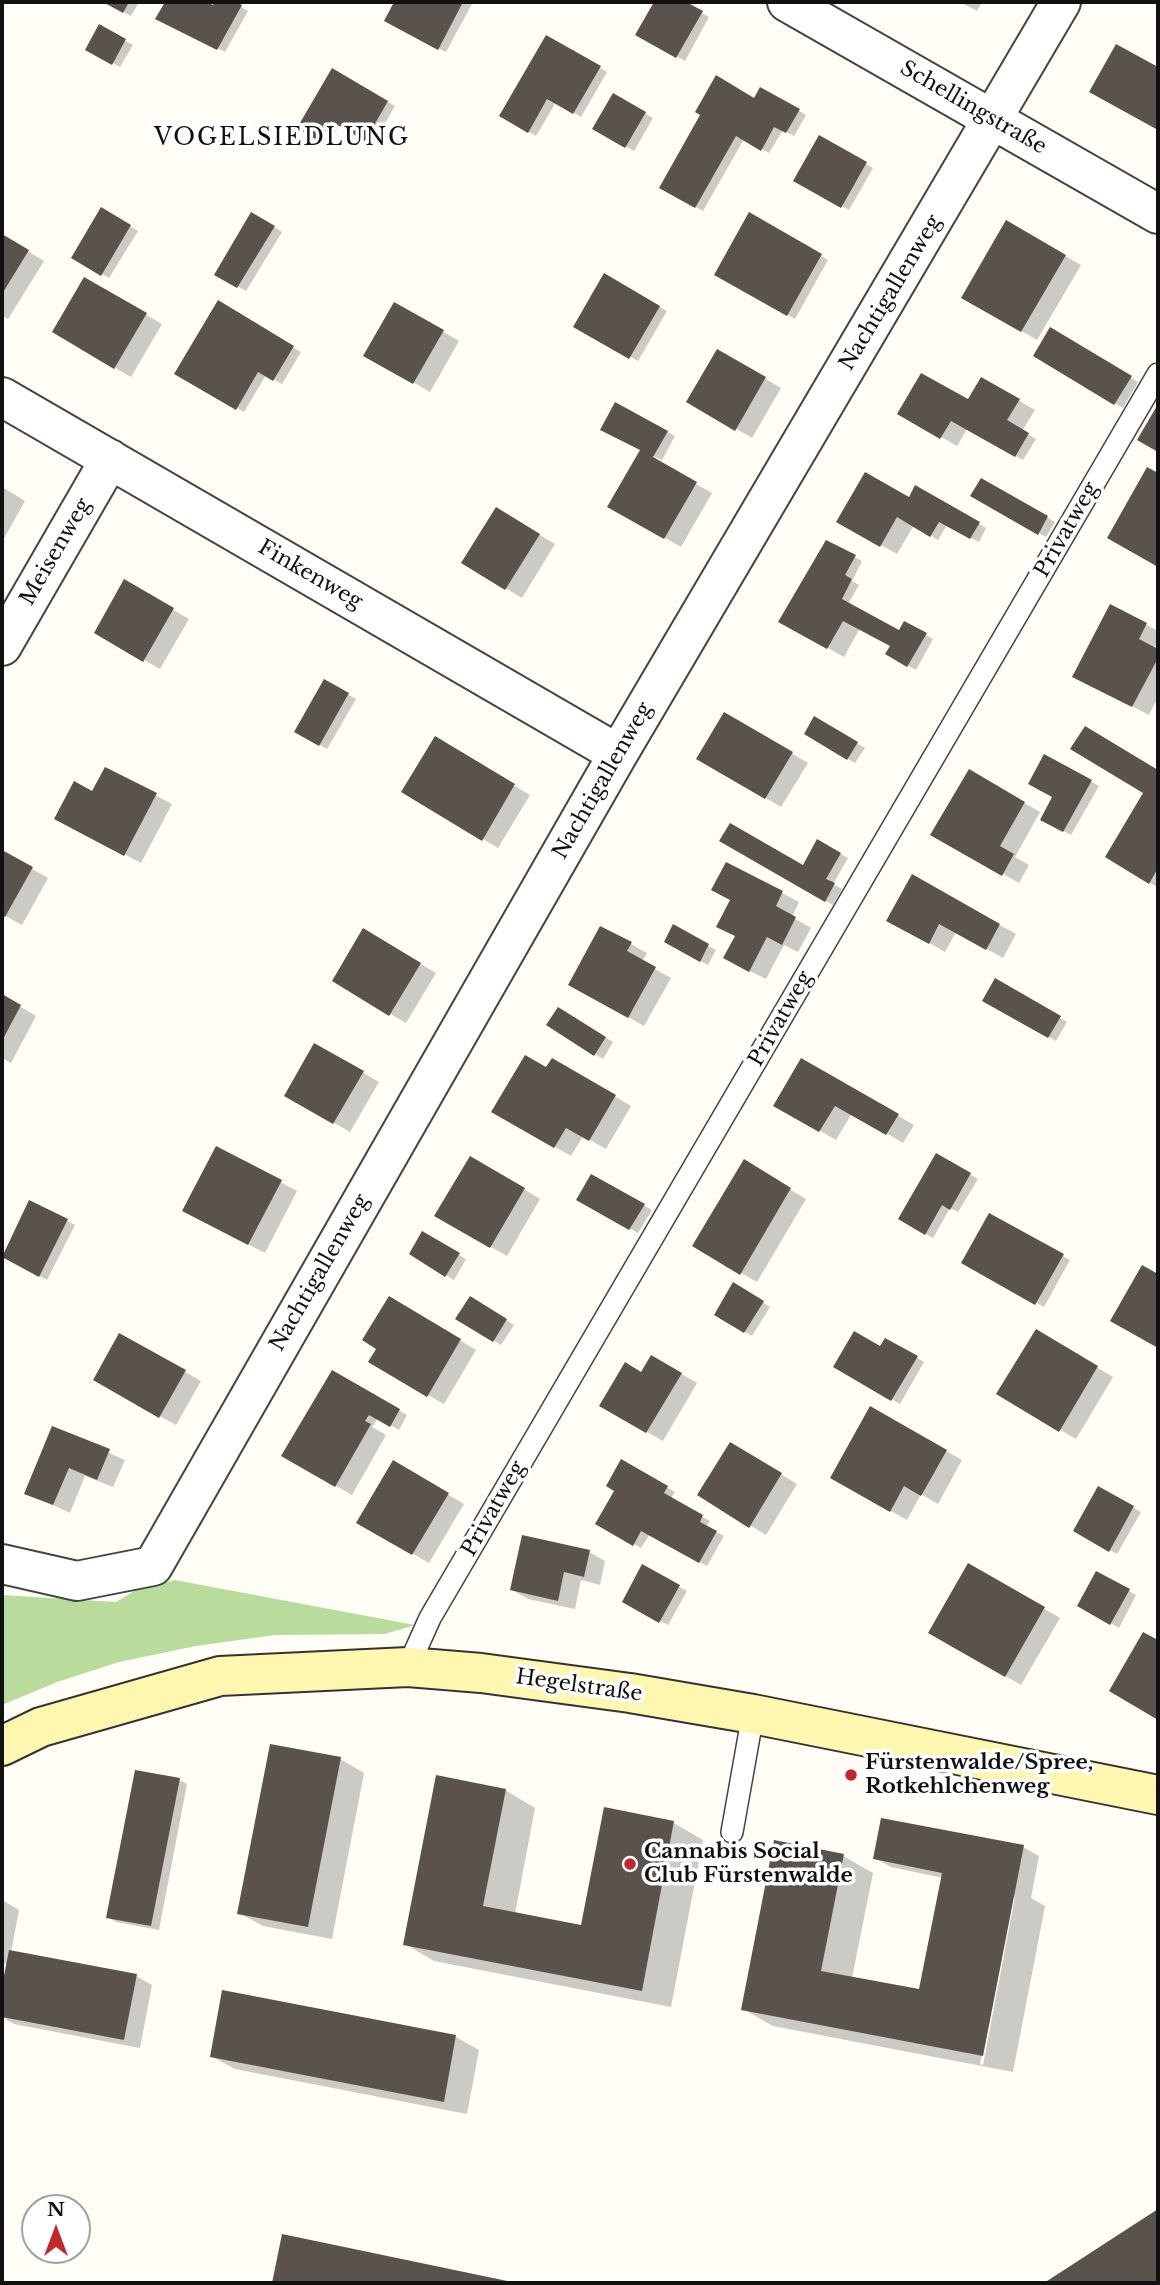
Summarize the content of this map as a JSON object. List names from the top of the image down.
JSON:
{
  "streets": {
    "main road": ["Hegelstraße"],
    "street": [
      "Schellingstraße",
      "Nachtigallenweg",
      "Meisenweg",
      "Finkenweg"
    ],
    "lane": ["Privatweg"]
  },
  "crossings": [
    ["Schellingstraße", "Nachtigallenweg"],
    ["Nachtigallenweg", "Finkenweg"],
    ["Privatweg", "Hegelstraße"],
    ["Meisenweg", "Finkenweg"]
  ],
  "districts": ["VOGELSIEDLUNG"],
  "places": ["Fürstenwalde/Spree, Rotkehlchenweg", "Cannabis Social Club Fürstenwalde"],
  "north": "top"
}
